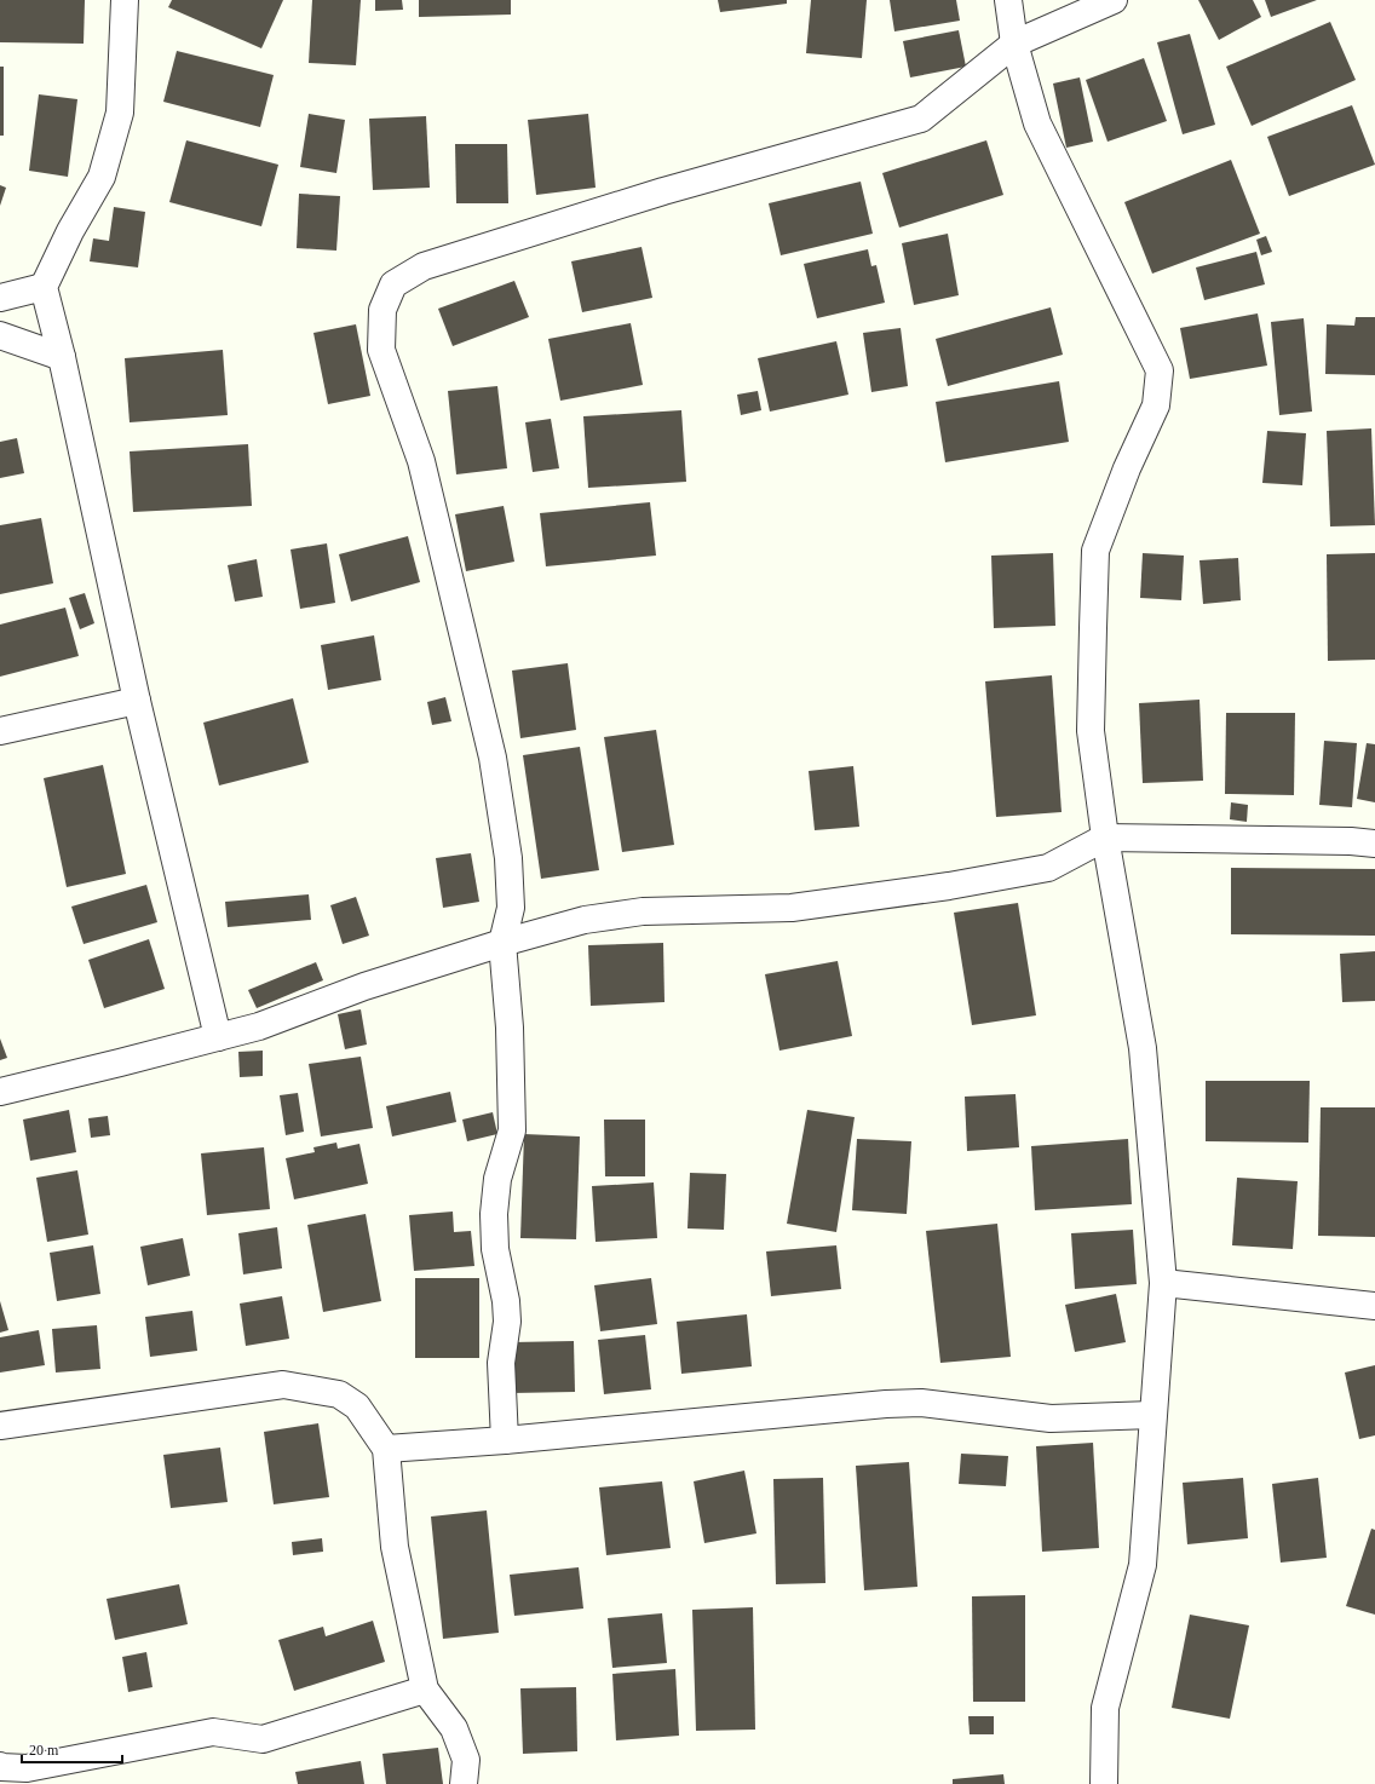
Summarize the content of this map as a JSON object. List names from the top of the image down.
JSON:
{
  "scale_bar": "20 m"
}
